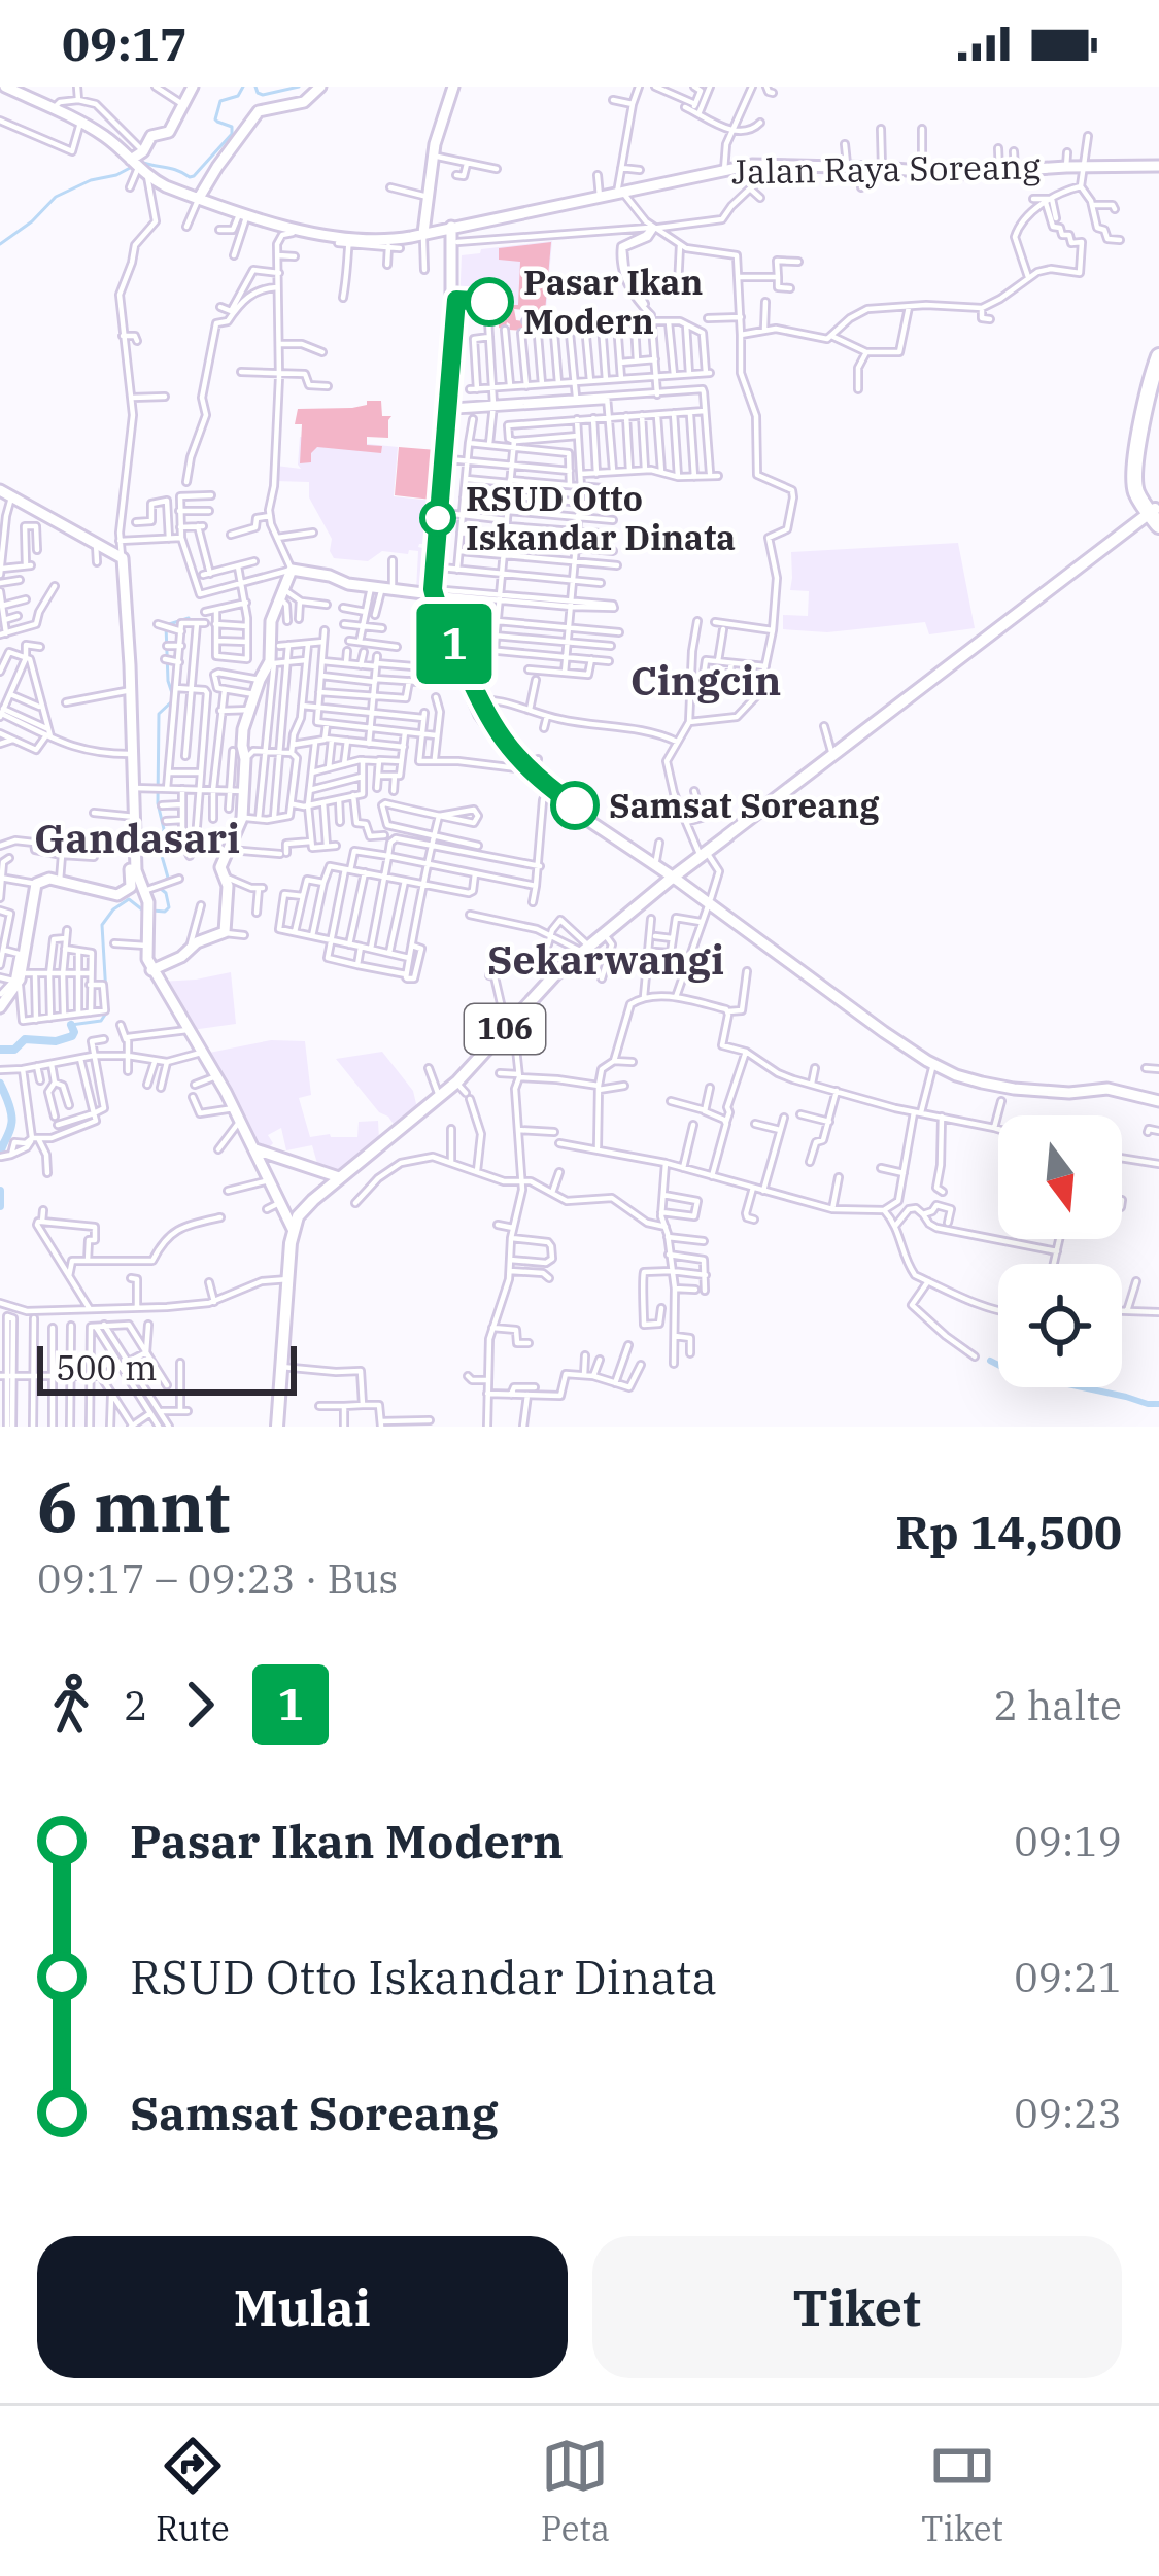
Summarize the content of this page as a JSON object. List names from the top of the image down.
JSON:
{
  "streets": {
    "main road": ["Jalan Raya Soreang", "106"]
  },
  "districts": ["Cingcin", "Gandasari", "Sekarwangi"],
  "places": ["Pasar Ikan Modern", "RSUD Otto Iskandar Dinata", "Samsat Soreang"],
  "lines": ["bus line 1"],
  "scale_bar": "500 m",
  "north": "bottom",
  "page": {
    "status": "09:17",
    "on_map": "1",
    "scale": "500 m",
    "heading": ["6 mnt", "09:17 – 09:23 · Bus", "Rp 14,500"],
    "legs": ["2", "1", "2 halte"],
    "list": [
      {
        "name": "Pasar Ikan Modern",
        "value": "09:19"
      },
      {
        "name": "RSUD Otto Iskandar Dinata",
        "value": "09:21"
      },
      {
        "name": "Samsat Soreang",
        "value": "09:23"
      }
    ],
    "buttons": ["Mulai", "Tiket"],
    "tabs": ["Rute", "Peta", "Tiket"]
  }
}
